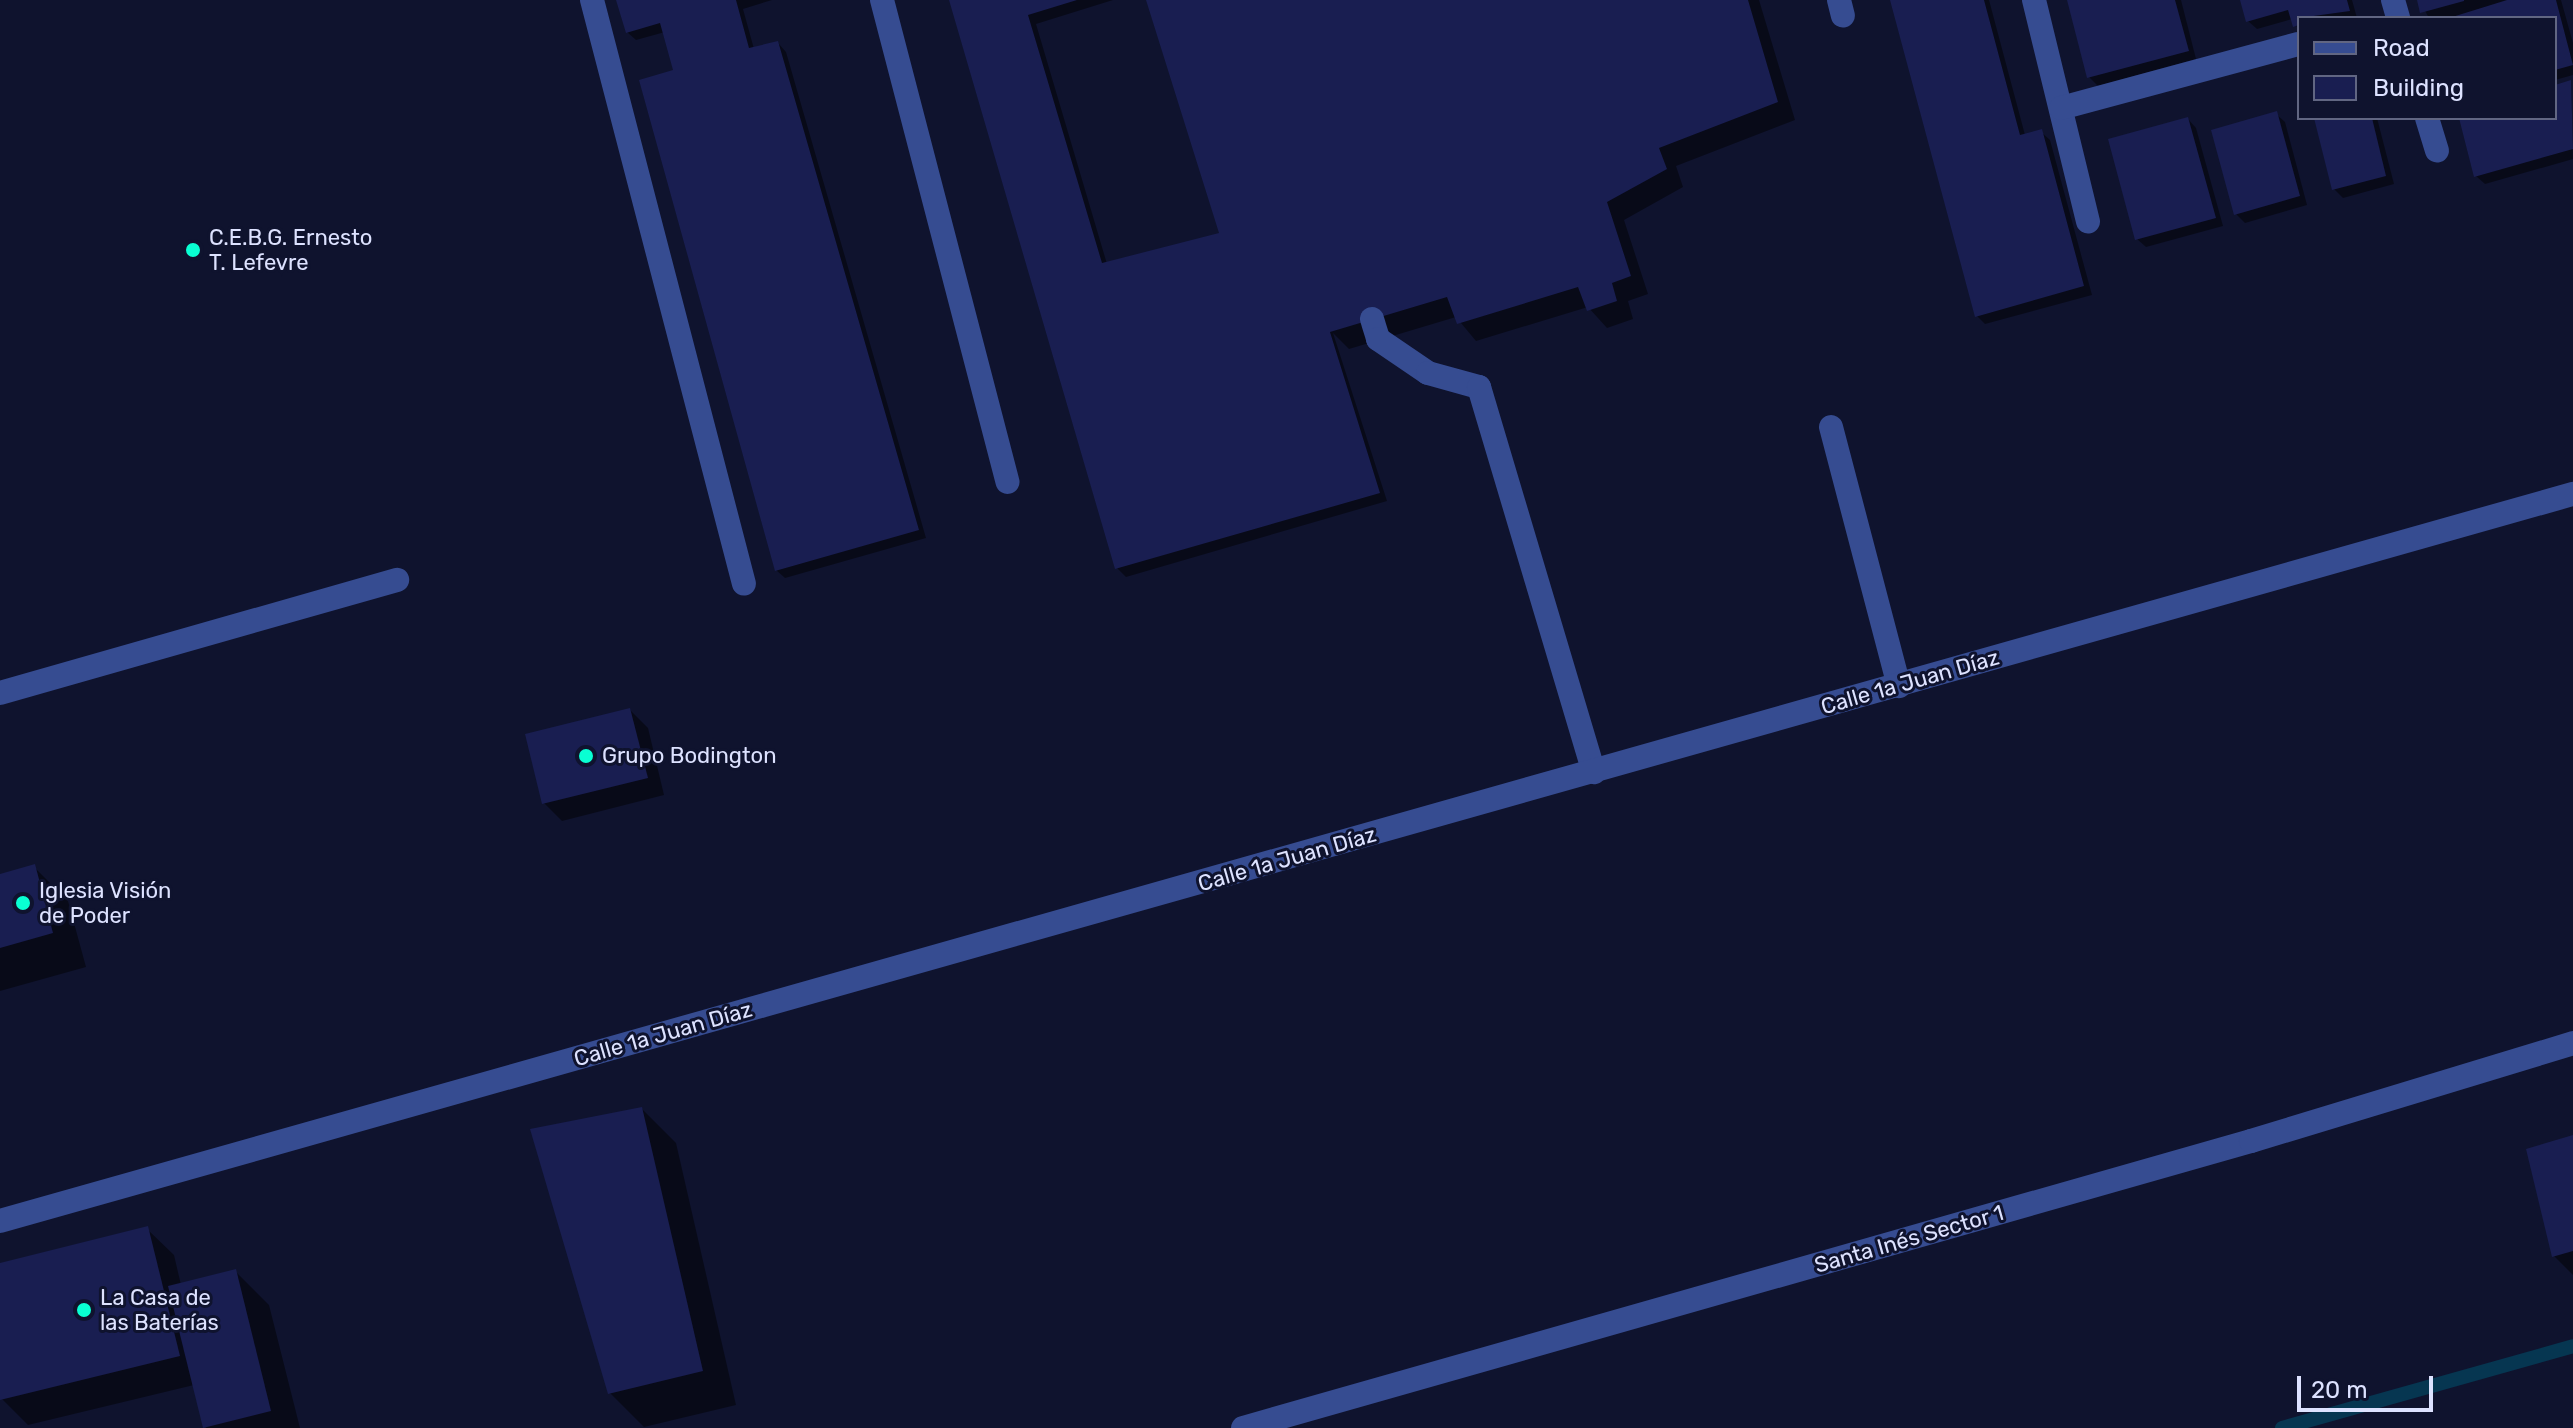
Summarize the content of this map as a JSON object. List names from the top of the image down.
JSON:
{
  "streets": {
    "street": ["Calle 1a Juan Díaz", "Santa Inés Sector 1"]
  },
  "places": [
    "C.E.B.G. Ernesto T. Lefevre",
    "Grupo Bodington",
    "Iglesia Visión de Poder",
    "La Casa de las Baterías"
  ],
  "legend": ["Road", "Building"],
  "scale_bar": "20 m"
}
